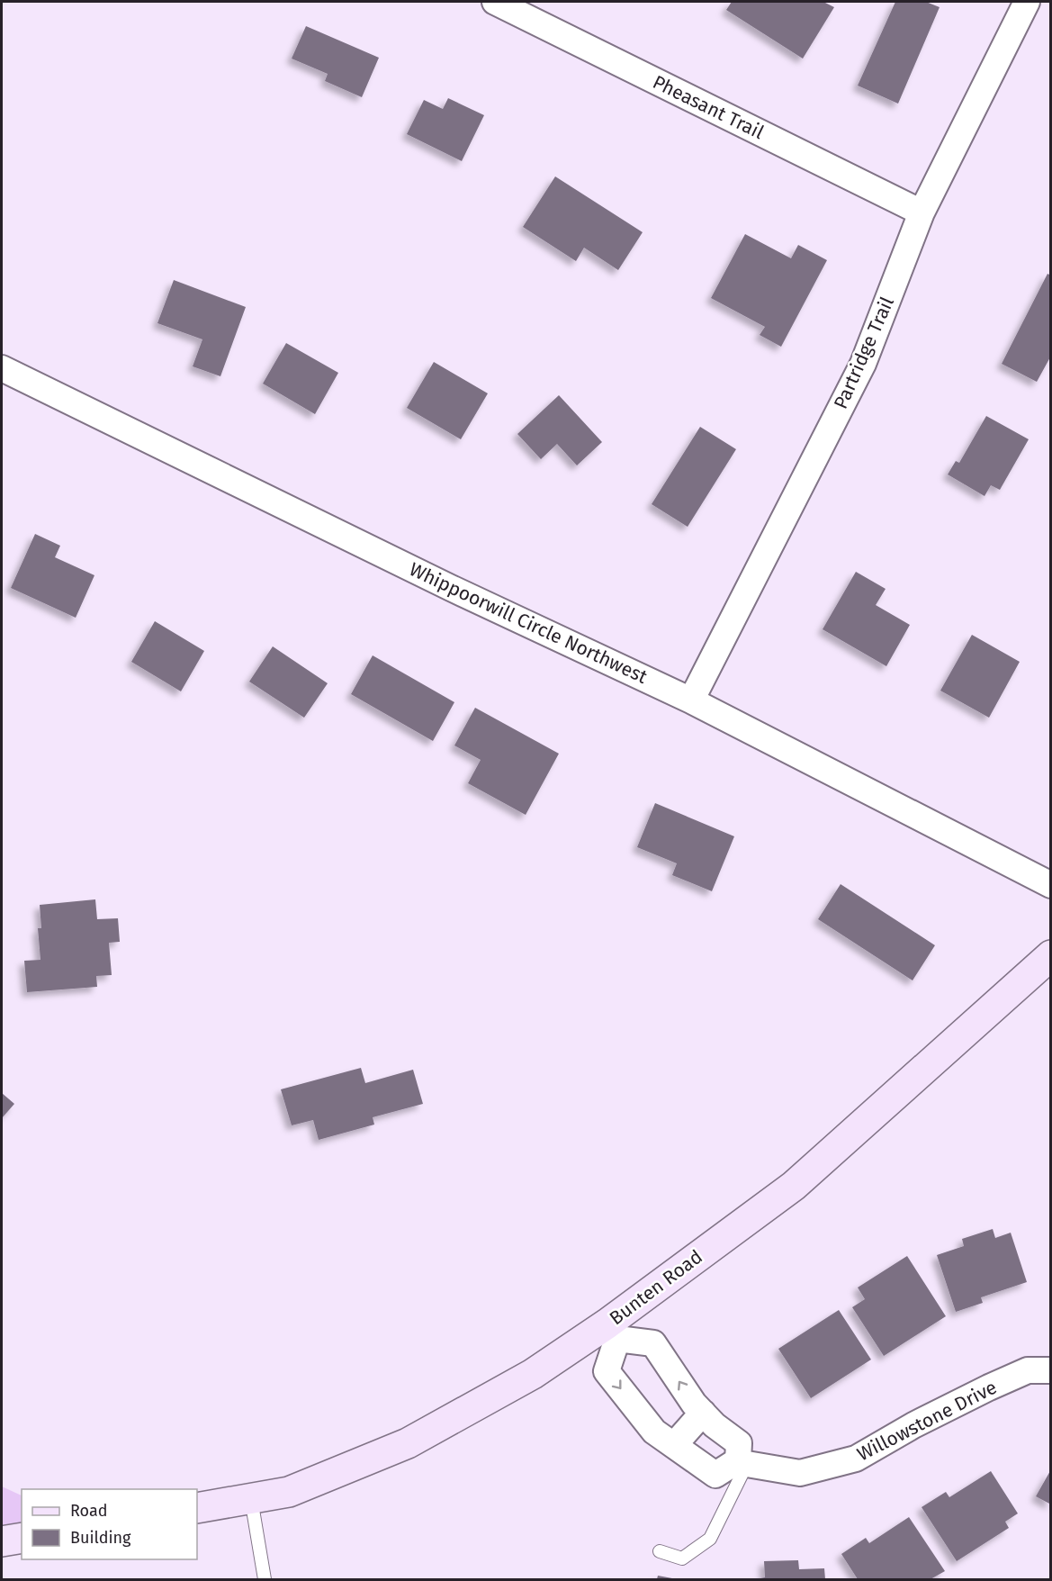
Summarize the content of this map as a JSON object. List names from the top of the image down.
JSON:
{
  "streets": {
    "street": [
      "Pheasant Trail",
      "Partridge Trail",
      "Whippoorwill Circle Northwest",
      "Bunten Road",
      "Willowstone Drive"
    ]
  },
  "crossings": [
    ["Pheasant Trail", "Partridge Trail"],
    ["Partridge Trail", "Whippoorwill Circle Northwest"]
  ],
  "legend": ["Road", "Building"]
}
